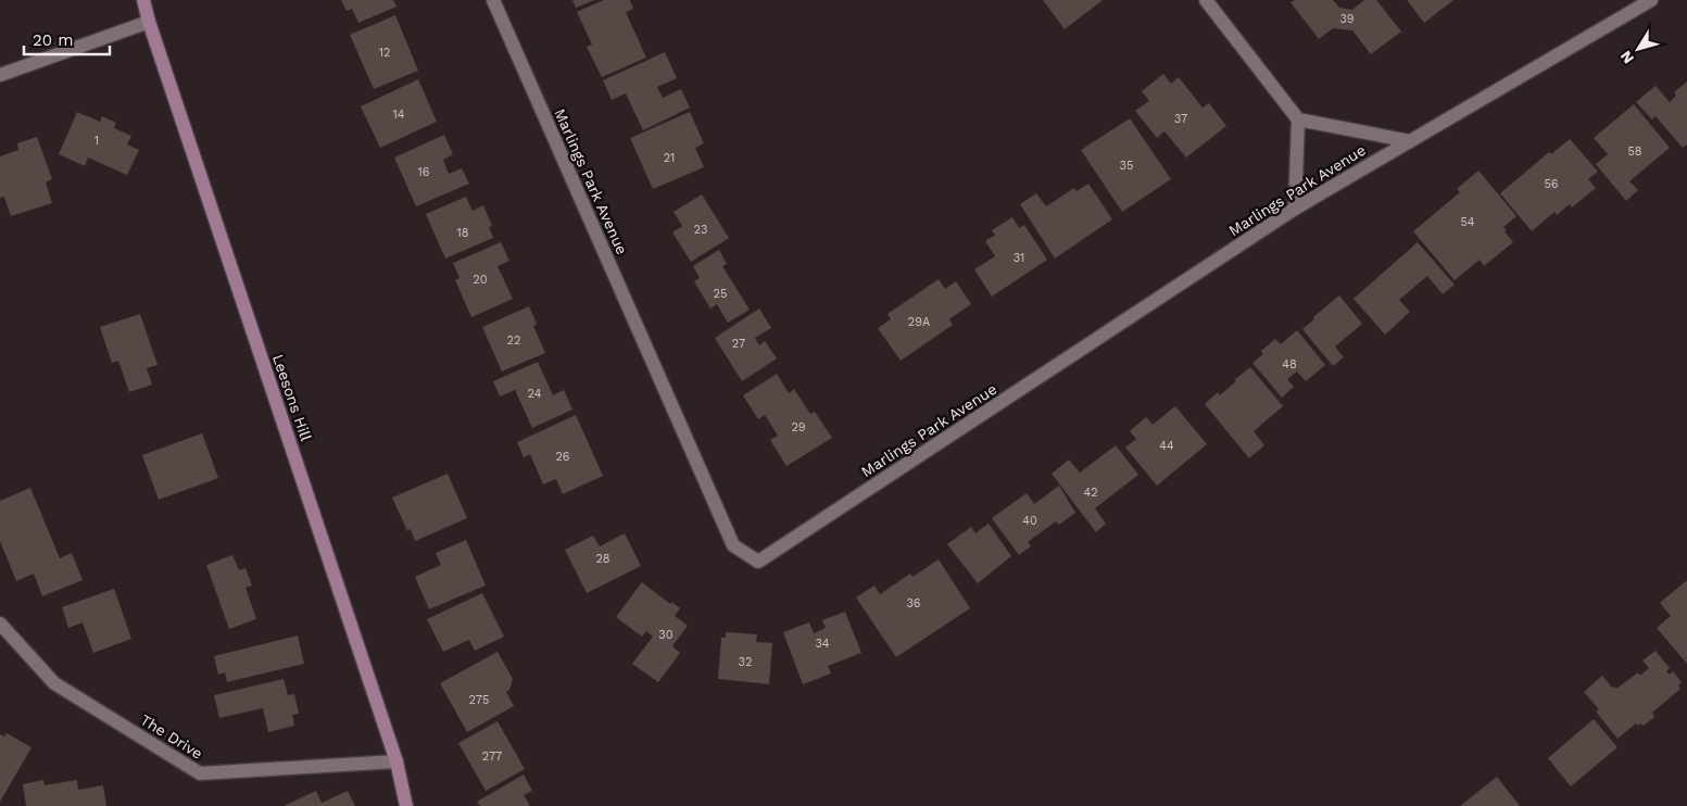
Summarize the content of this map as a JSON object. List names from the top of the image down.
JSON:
{
  "streets": {
    "street": ["Marlings Park Avenue", "Leesons Hill", "The Drive"]
  },
  "crossings": [
    ["Leesons Hill", "The Drive"]
  ],
  "house_numbers": [
    "39",
    "12",
    "14",
    "37",
    "1",
    "58",
    "21",
    "35",
    "16",
    "56",
    "54",
    "23",
    "18",
    "31",
    "20",
    "25",
    "29A",
    "22",
    "27",
    "48",
    "24",
    "29",
    "44",
    "26",
    "42",
    "40",
    "28",
    "36",
    "30",
    "34",
    "32",
    "275",
    "277"
  ],
  "scale_bar": "20 m",
  "north": "bottom left"
}
